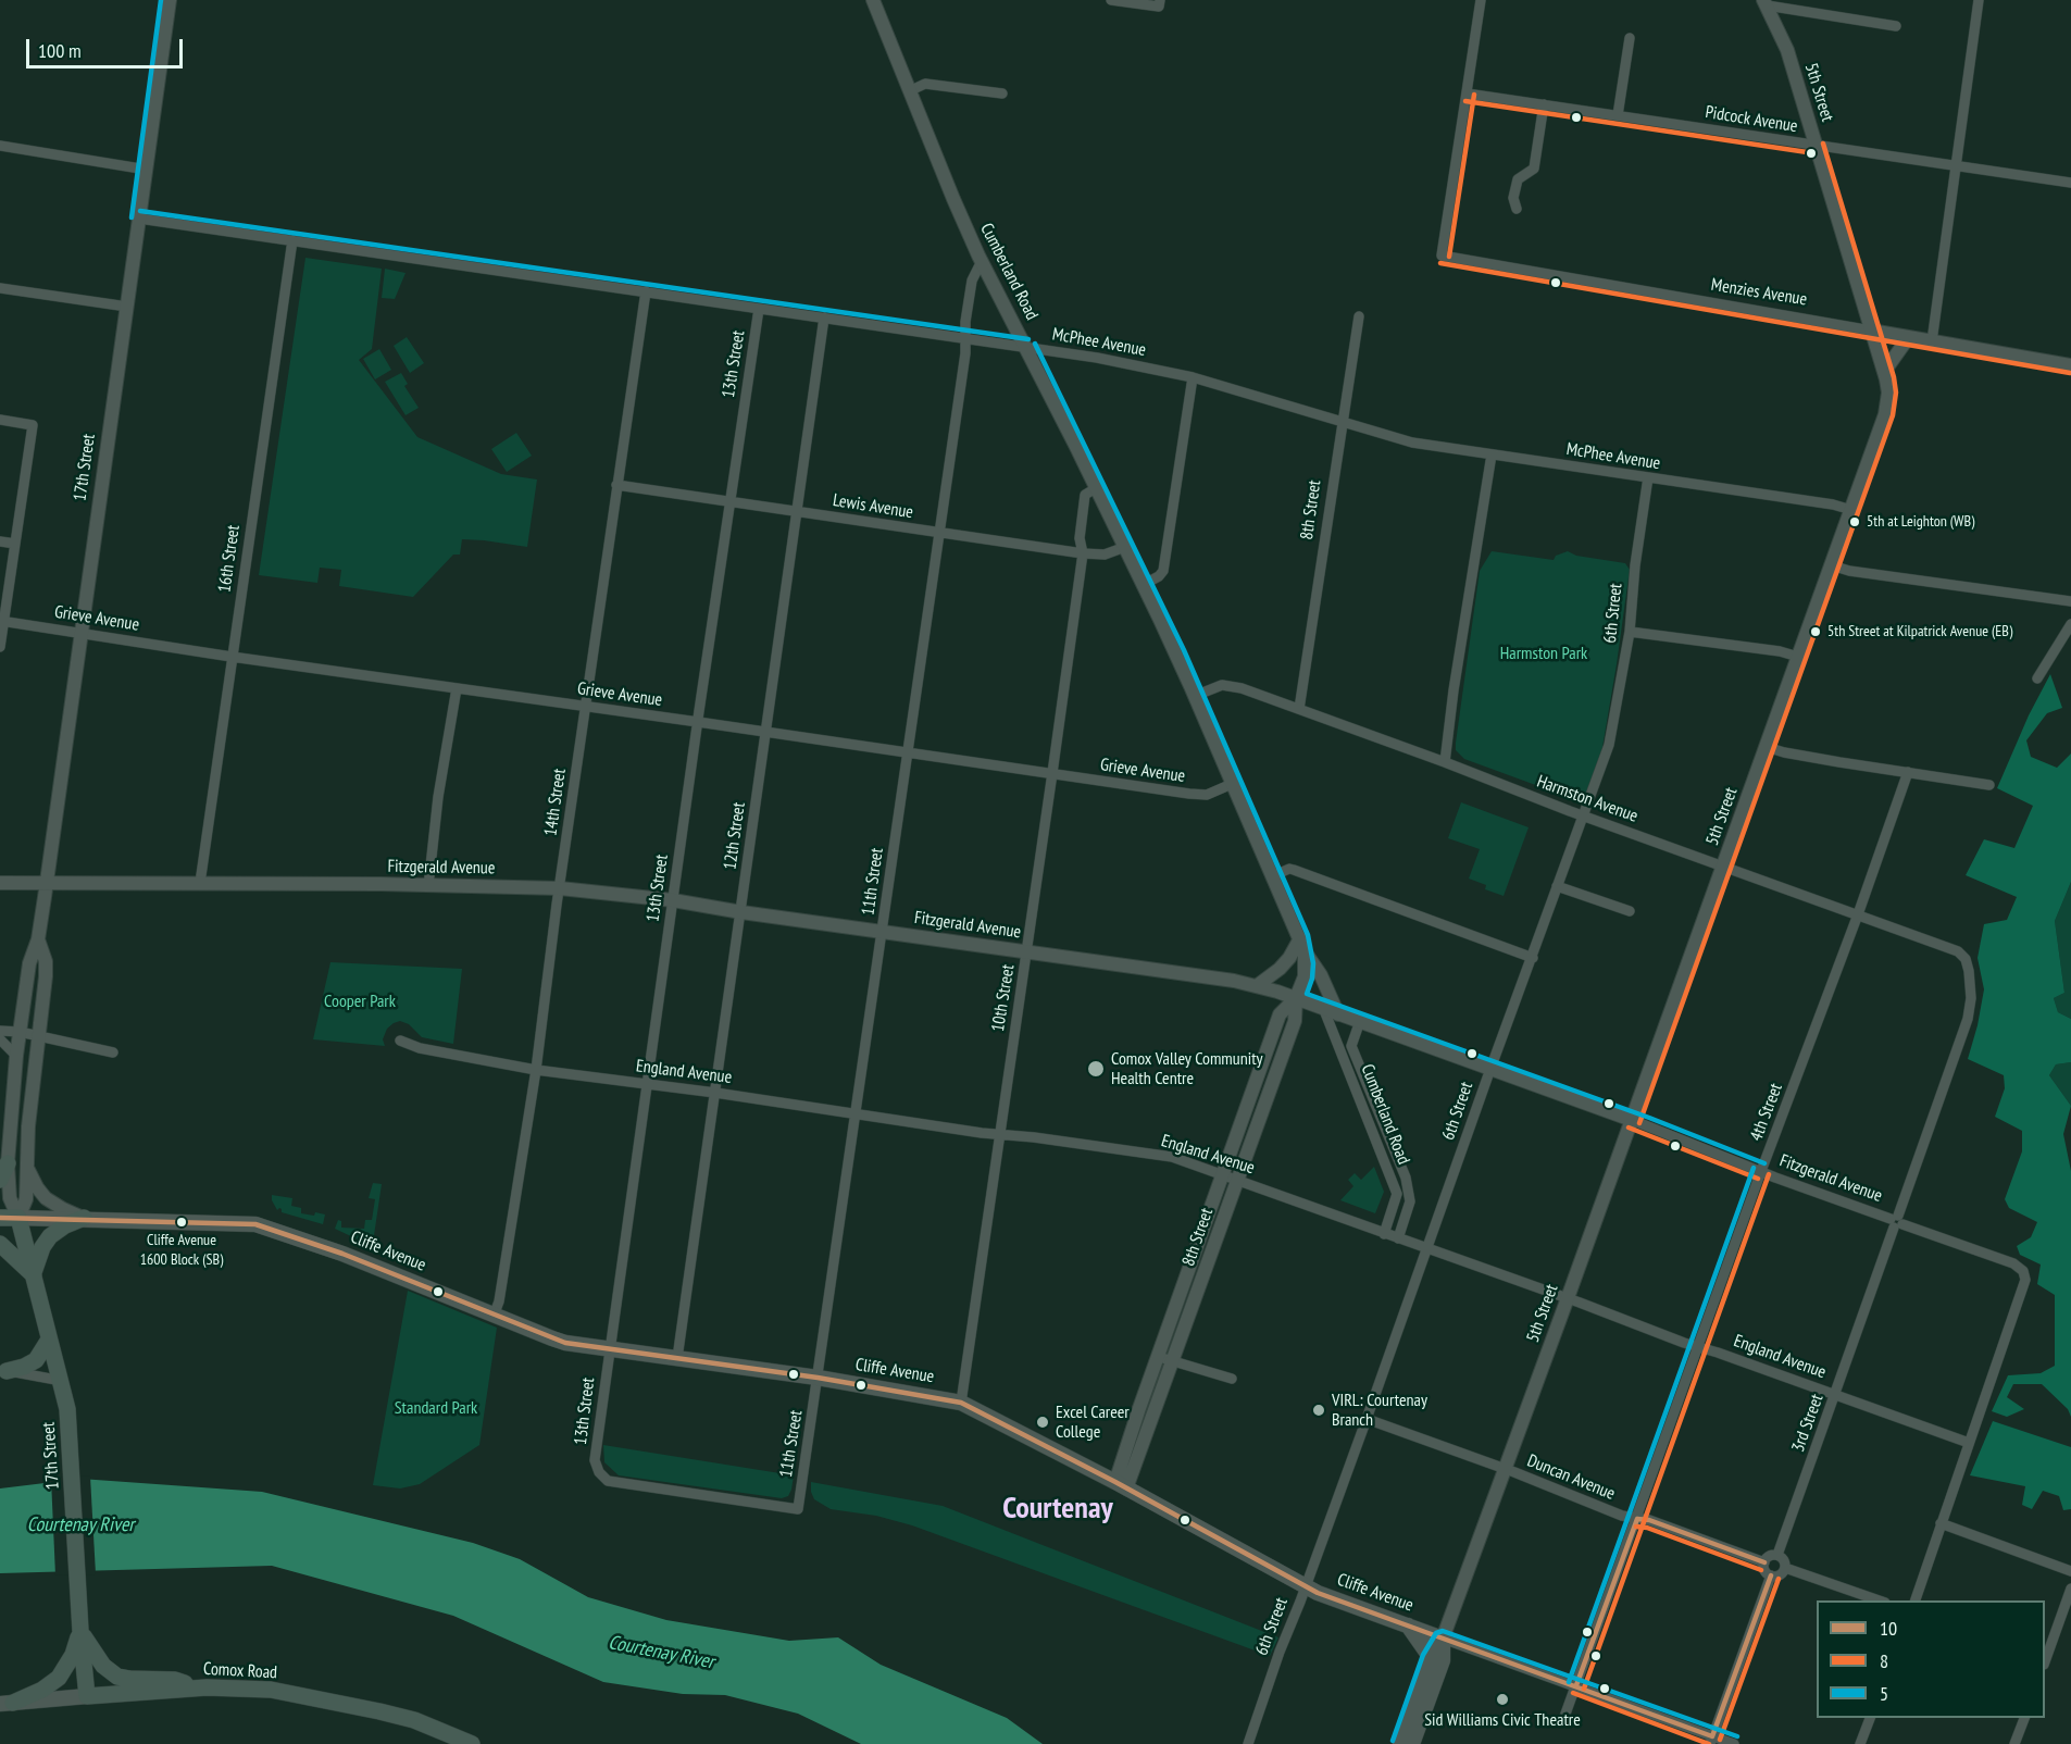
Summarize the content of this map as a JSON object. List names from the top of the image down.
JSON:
{
  "streets": {
    "main road": [
      "5th Street",
      "17th Street",
      "Cliffe Avenue",
      "Comox Road"
    ],
    "street": [
      "Pidcock Avenue",
      "Cumberland Road",
      "Menzies Avenue",
      "McPhee Avenue",
      "13th Street",
      "Lewis Avenue",
      "8th Street",
      "16th Street",
      "6th Street",
      "Grieve Avenue",
      "Harmston Avenue",
      "14th Street",
      "12th Street",
      "Fitzgerald Avenue",
      "11th Street",
      "10th Street",
      "England Avenue",
      "4th Street",
      "3rd Street",
      "Duncan Avenue"
    ]
  },
  "crossings": [
    ["5th Street", "Pidcock Avenue"],
    ["5th Street", "Menzies Avenue"],
    ["5th Street", "McPhee Avenue"],
    ["5th Street", "Harmston Avenue"],
    ["5th Street", "Fitzgerald Avenue"],
    ["5th Street", "England Avenue"],
    ["5th Street", "Cliffe Avenue"],
    ["5th Street", "Duncan Avenue"],
    ["Pidcock Avenue", "Menzies Avenue"],
    ["Cumberland Road", "McPhee Avenue"],
    ["Cumberland Road", "Lewis Avenue"],
    ["Cumberland Road", "8th Street"],
    ["Cumberland Road", "Grieve Avenue"],
    ["Cumberland Road", "Harmston Avenue"],
    ["Cumberland Road", "Fitzgerald Avenue"],
    ["Cumberland Road", "11th Street"],
    ["Cumberland Road", "10th Street"],
    ["Cumberland Road", "England Avenue"],
    ["McPhee Avenue", "13th Street"],
    ["McPhee Avenue", "17th Street"],
    ["McPhee Avenue", "8th Street"],
    ["McPhee Avenue", "16th Street"],
    ["McPhee Avenue", "6th Street"],
    ["McPhee Avenue", "14th Street"],
    ["McPhee Avenue", "12th Street"],
    ["McPhee Avenue", "11th Street"],
    ["13th Street", "Lewis Avenue"],
    ["13th Street", "Grieve Avenue"],
    ["13th Street", "Fitzgerald Avenue"],
    ["13th Street", "11th Street"],
    ["13th Street", "England Avenue"],
    ["13th Street", "Cliffe Avenue"],
    ["17th Street", "Grieve Avenue"],
    ["17th Street", "Fitzgerald Avenue"],
    ["17th Street", "Cliffe Avenue"],
    ["17th Street", "Comox Road"],
    ["Lewis Avenue", "14th Street"],
    ["Lewis Avenue", "12th Street"],
    ["Lewis Avenue", "11th Street"],
    ["Lewis Avenue", "10th Street"],
    ["8th Street", "Harmston Avenue"],
    ["8th Street", "Fitzgerald Avenue"],
    ["8th Street", "England Avenue"],
    ["8th Street", "Cliffe Avenue"],
    ["16th Street", "Grieve Avenue"],
    ["16th Street", "Fitzgerald Avenue"],
    ["6th Street", "Harmston Avenue"],
    ["6th Street", "Fitzgerald Avenue"],
    ["6th Street", "England Avenue"],
    ["6th Street", "Cliffe Avenue"],
    ["6th Street", "Duncan Avenue"],
    ["Grieve Avenue", "14th Street"],
    ["Grieve Avenue", "12th Street"],
    ["Grieve Avenue", "11th Street"],
    ["Grieve Avenue", "10th Street"],
    ["Harmston Avenue", "4th Street"],
    ["Harmston Avenue", "3rd Street"],
    ["14th Street", "Fitzgerald Avenue"],
    ["14th Street", "England Avenue"],
    ["14th Street", "Cliffe Avenue"],
    ["12th Street", "Fitzgerald Avenue"],
    ["12th Street", "England Avenue"],
    ["12th Street", "Cliffe Avenue"],
    ["Fitzgerald Avenue", "11th Street"],
    ["Fitzgerald Avenue", "10th Street"],
    ["Fitzgerald Avenue", "England Avenue"],
    ["Fitzgerald Avenue", "4th Street"],
    ["Fitzgerald Avenue", "3rd Street"],
    ["11th Street", "England Avenue"],
    ["11th Street", "Cliffe Avenue"],
    ["10th Street", "England Avenue"],
    ["10th Street", "Cliffe Avenue"],
    ["England Avenue", "4th Street"],
    ["England Avenue", "3rd Street"],
    ["4th Street", "Cliffe Avenue"],
    ["4th Street", "Duncan Avenue"],
    ["3rd Street", "Duncan Avenue"]
  ],
  "districts": ["Courtenay"],
  "water": ["Courtenay River"],
  "parks": ["Harmston Park", "Cooper Park", "Standard Park"],
  "places": [
    "5th at Leighton (WB)",
    "5th Street at Kilpatrick Avenue (EB)",
    "Comox Valley Community Health Centre",
    "Cliffe Avenue 1600 Block (SB)",
    "VIRL: Courtenay Branch",
    "Excel Career College",
    "Sid Williams Civic Theatre"
  ],
  "lines": ["transit line 5", "transit line 8", "transit line 10"],
  "legend": ["10", "8", "5"],
  "scale_bar": "100 m"
}
